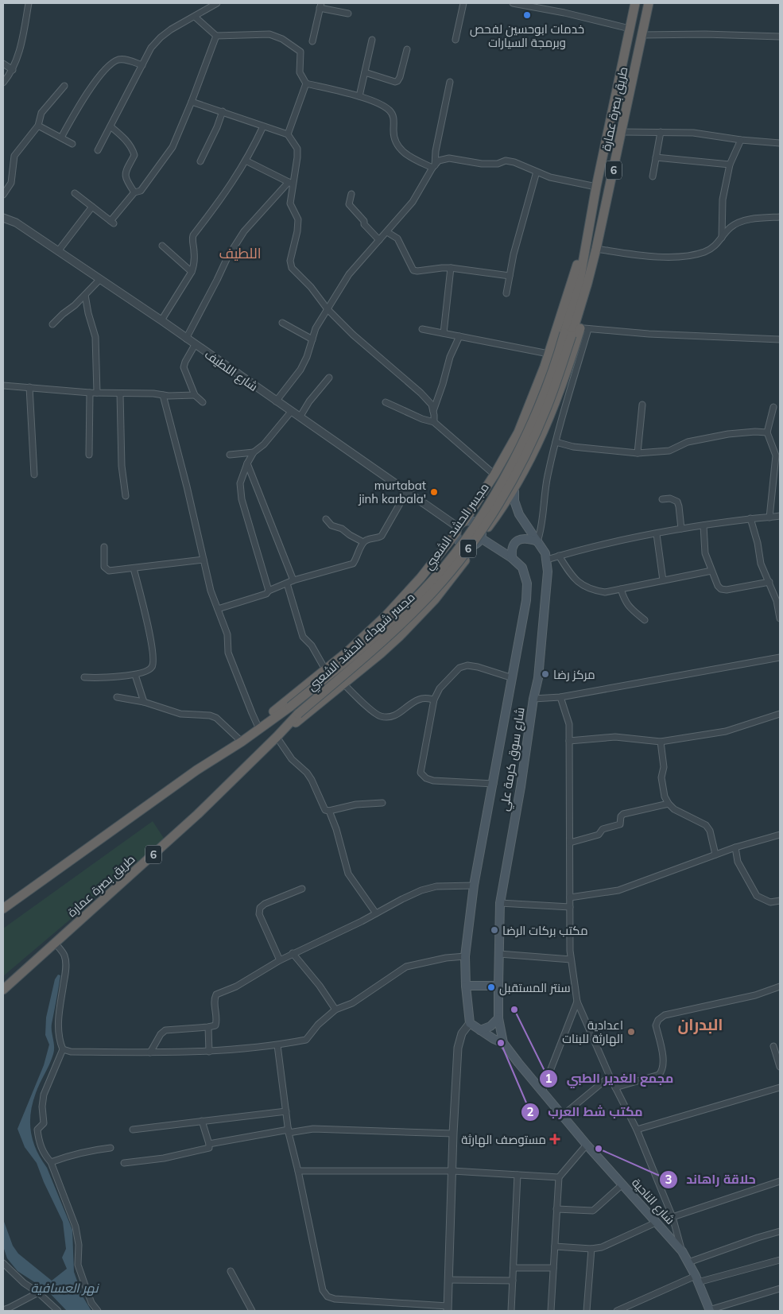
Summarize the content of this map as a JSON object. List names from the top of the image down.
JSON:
{
  "streets": {
    "highway": [
      "طريق بصرة عمارة",
      "6",
      "مجسر الحشد الشعبي",
      "مجسر شهداء الحشد الشعبي"
    ],
    "main road": ["شارع سوق كرمة علي", "شارع الناحية"],
    "street": ["شارع اللطيف"]
  },
  "crossings": [
    ["طريق بصرة عمارة", "مجسر الحشد الشعبي"],
    ["طريق بصرة عمارة", "مجسر شهداء الحشد الشعبي"],
    ["6", "مجسر الحشد الشعبي"],
    ["شارع اللطيف", "شارع سوق كرمة علي"],
    ["مجسر الحشد الشعبي", "مجسر شهداء الحشد الشعبي"],
    ["شارع سوق كرمة علي", "شارع الناحية"]
  ],
  "districts": ["اللطيف", "البدران"],
  "water": ["نهر العسافية"],
  "places": {
    "other": [
      "خدمات ابوحسين لفحص وبرمجة السيارات",
      "murtabat jinh karbala'",
      "مركز رضا",
      "مكتب بركات الرضا",
      "سنتر المستقبل",
      "مجمع الغدير الطبي",
      "اعدادية الهارثة للبنات",
      "مكتب شط العرب",
      "حلاقة راهاند"
    ],
    "health": ["مستوصف الهارثة"]
  }
}
